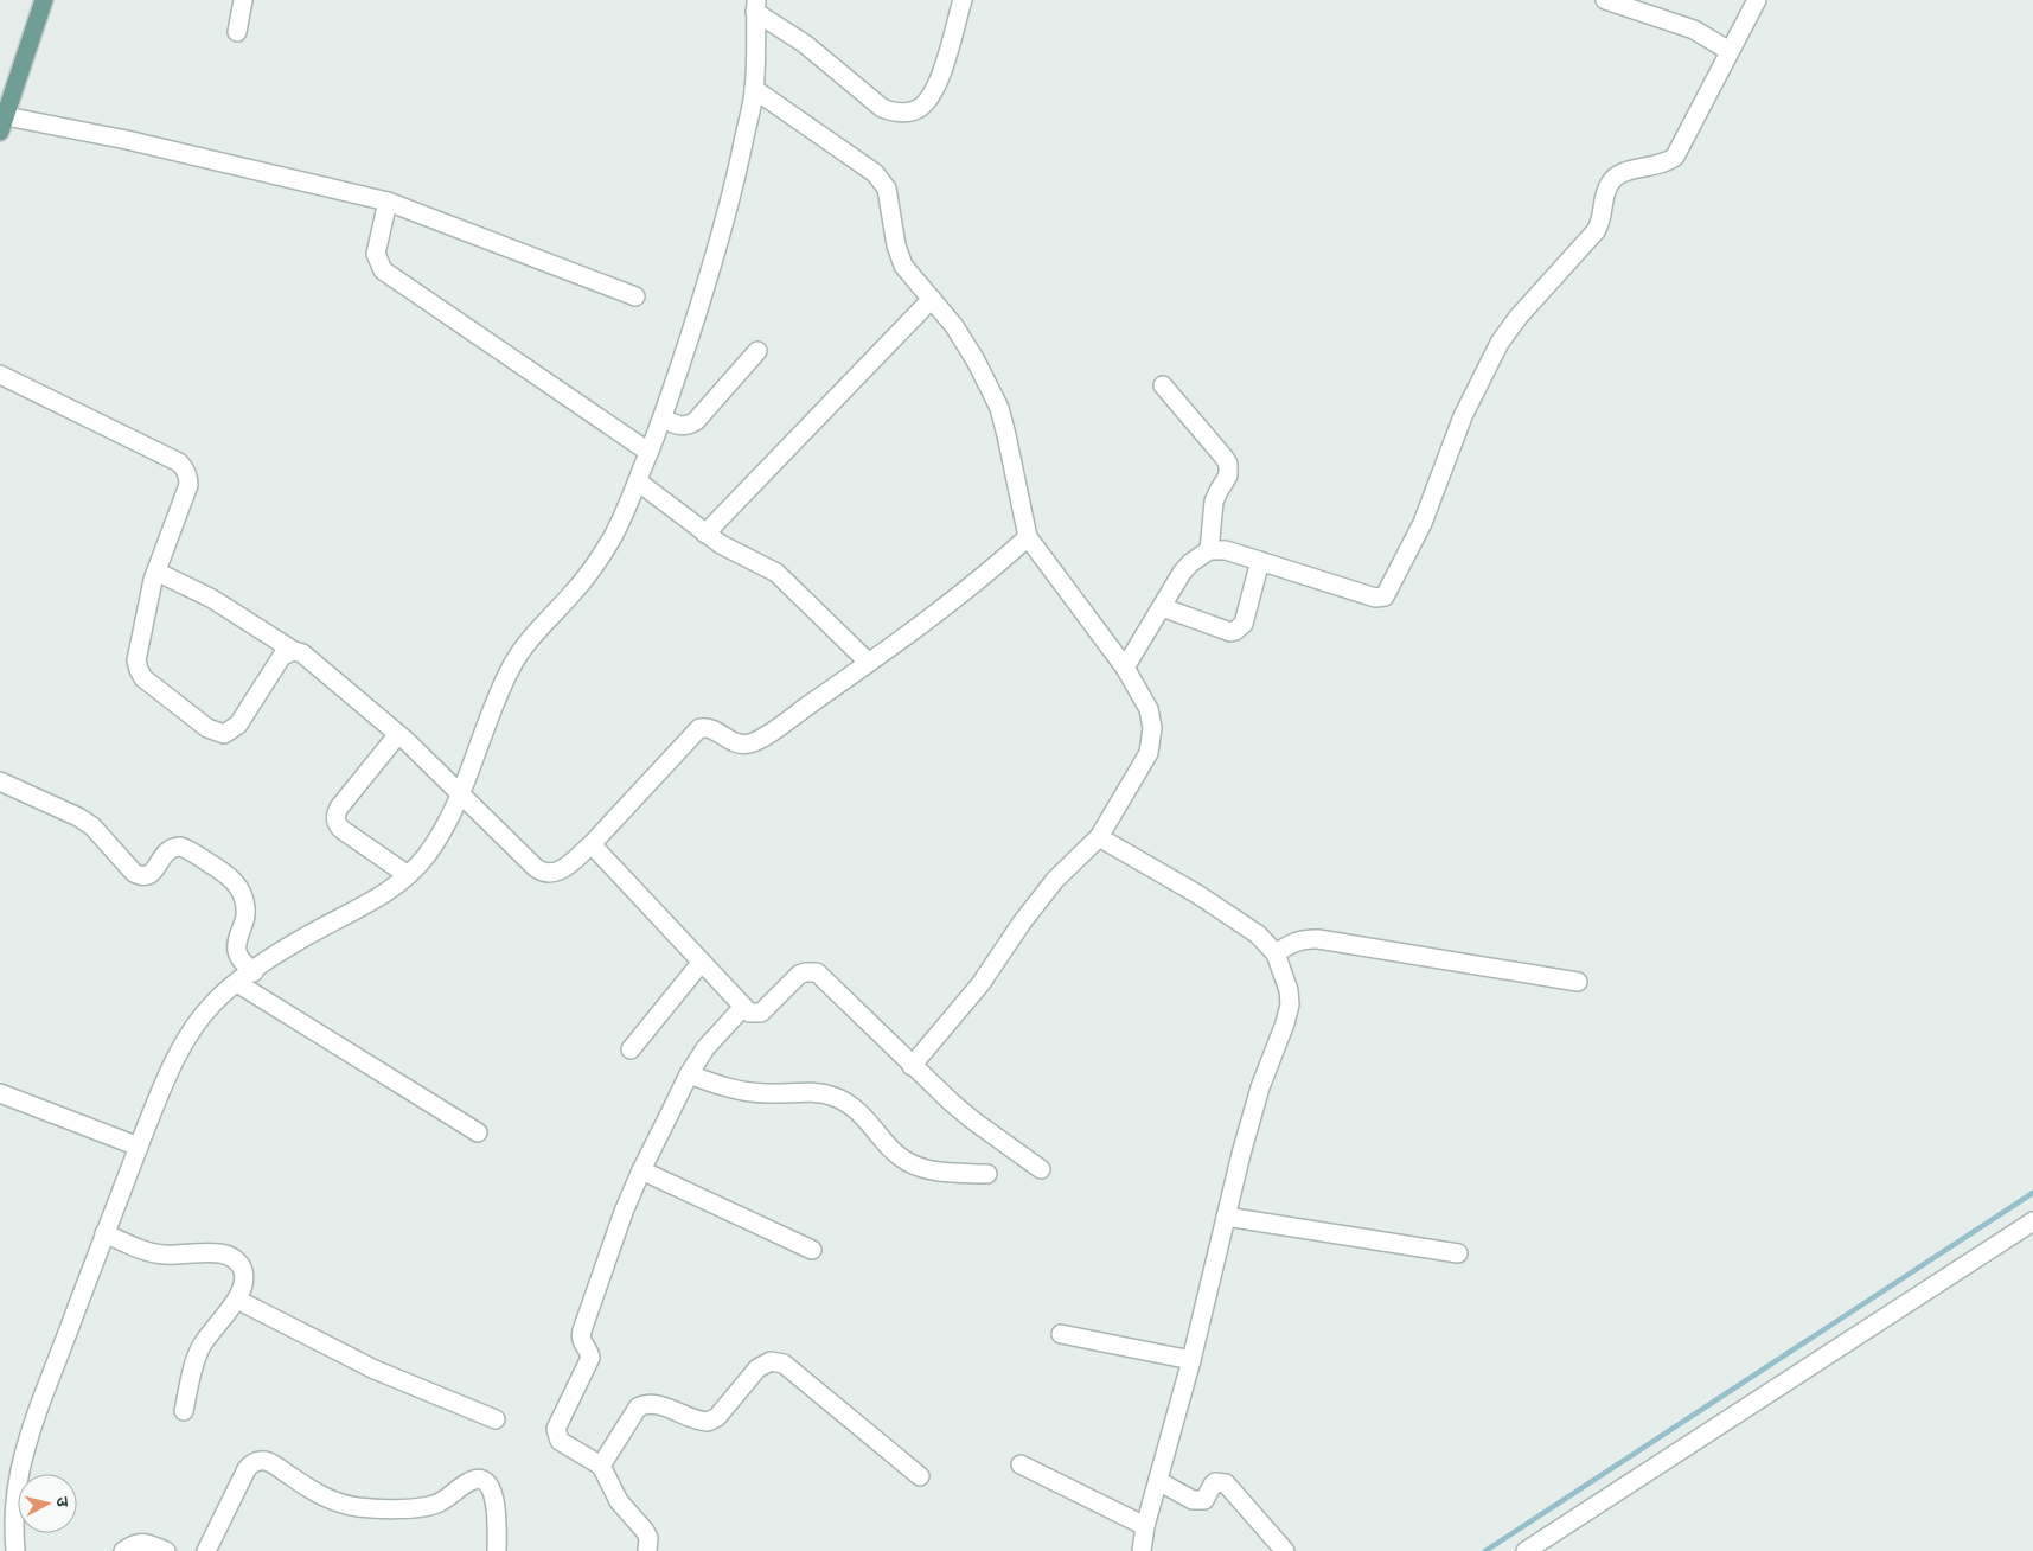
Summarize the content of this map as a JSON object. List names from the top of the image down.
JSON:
{
  "north": "right"
}
